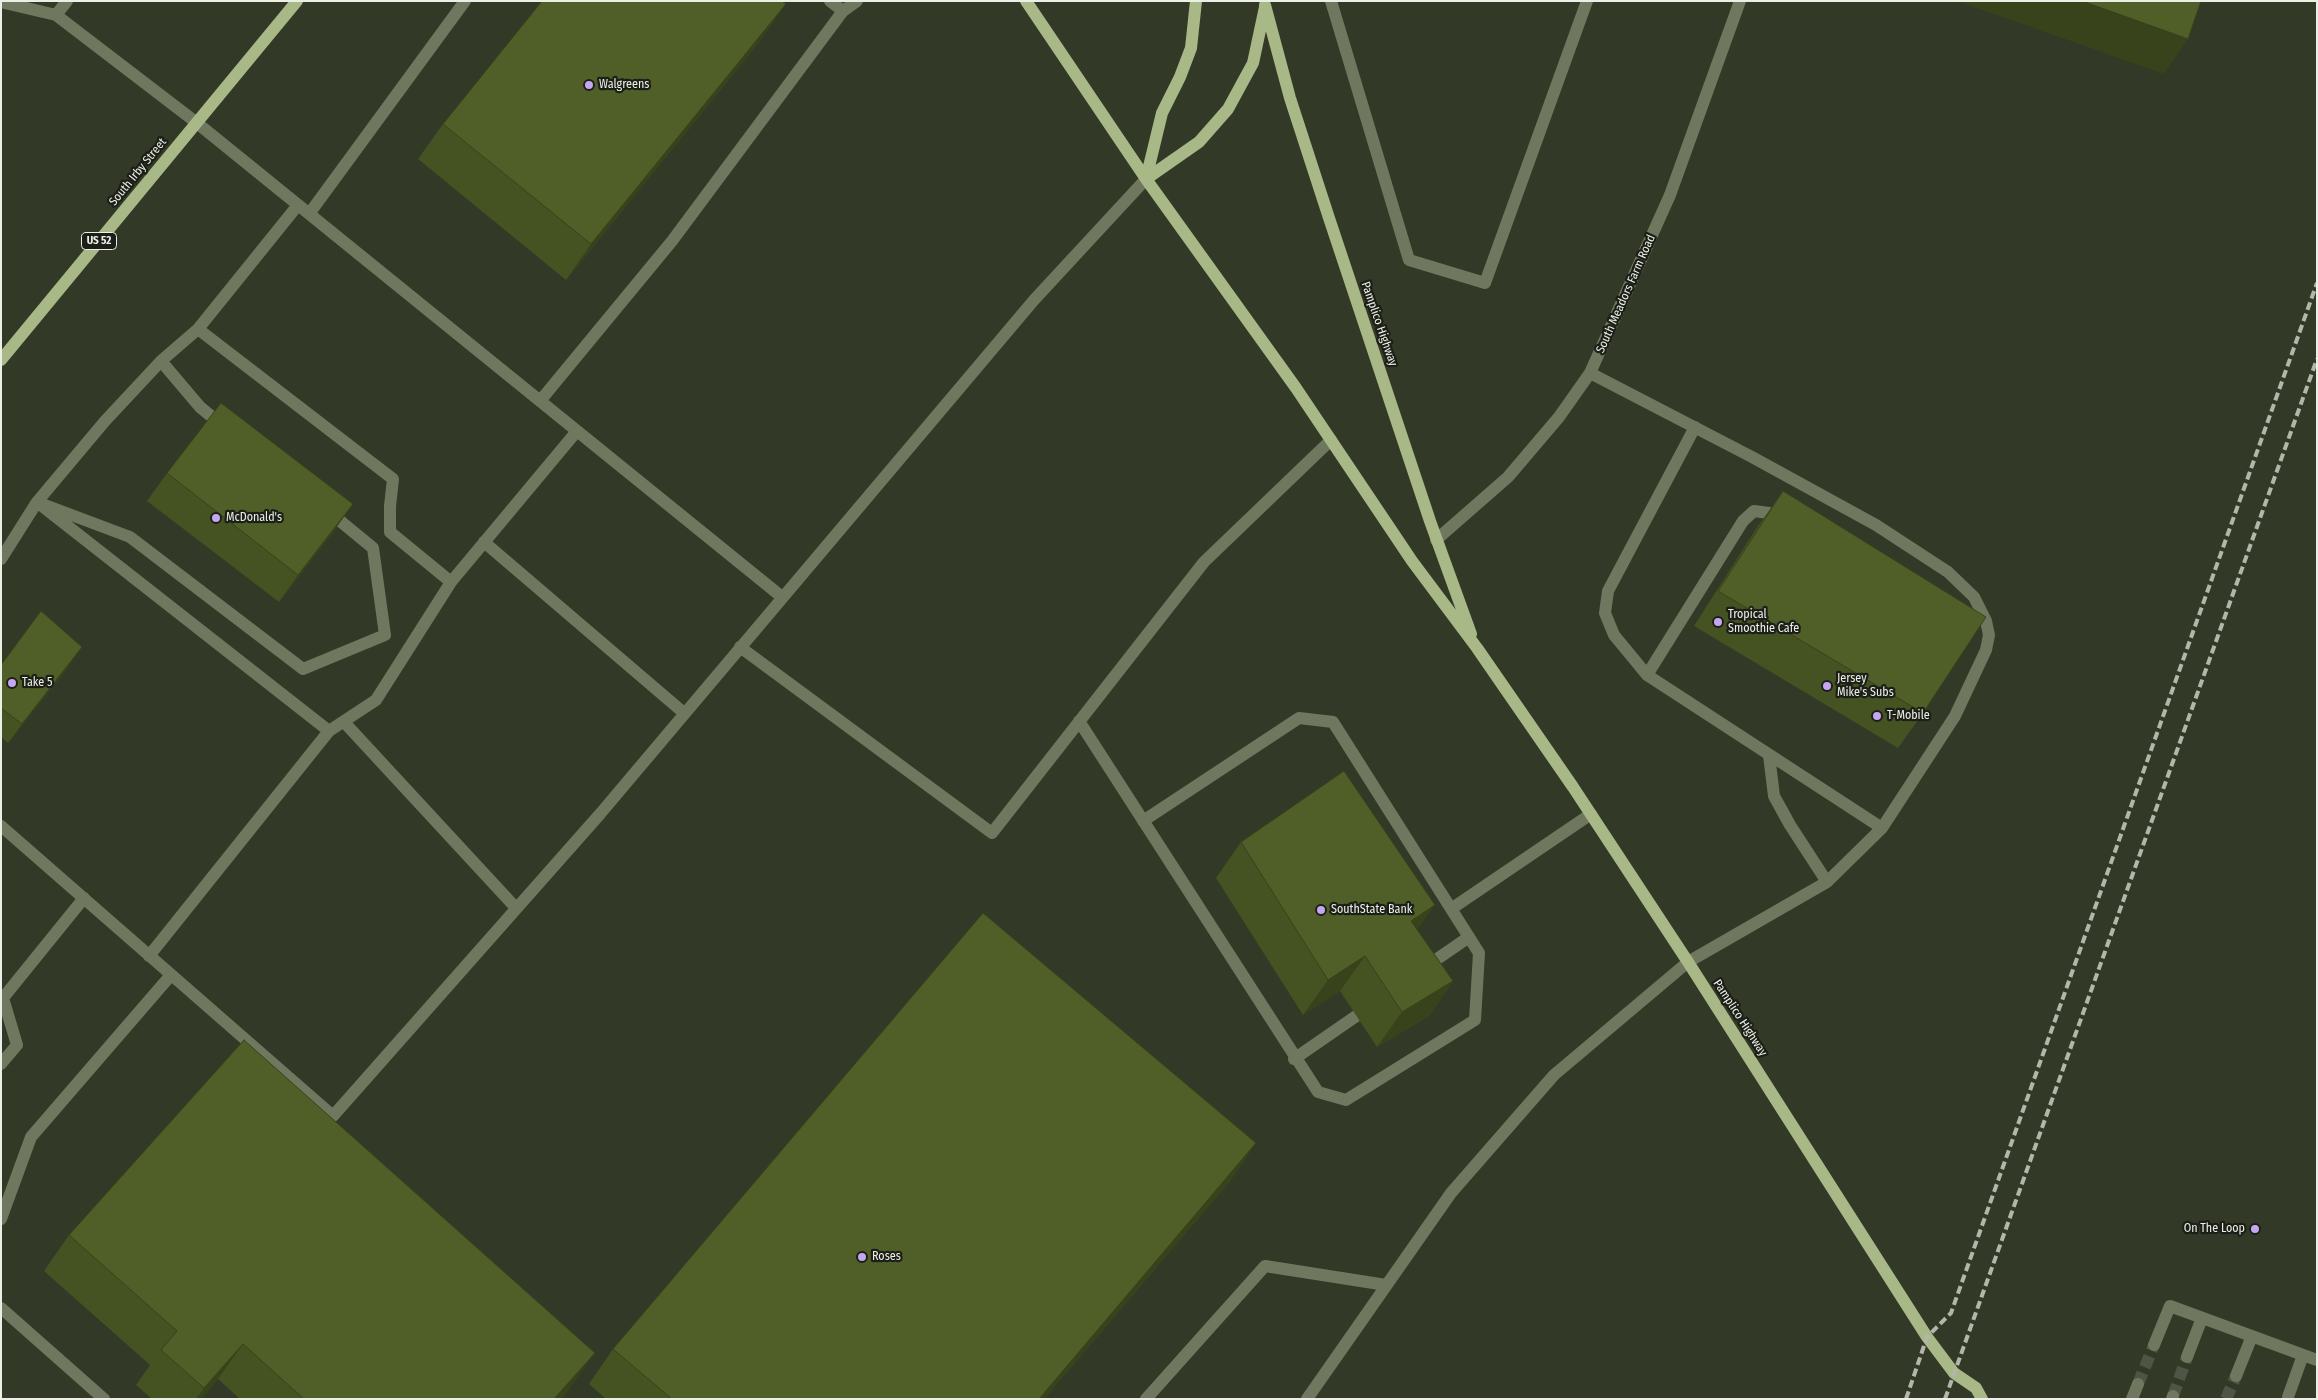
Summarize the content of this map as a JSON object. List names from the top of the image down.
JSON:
{
  "streets": {
    "main road": ["South Irby Street", "US 52", "Pamplico Highway"],
    "street": ["South Meadors Farm Road"]
  },
  "crossings": [
    ["South Meadors Farm Road", "Pamplico Highway"]
  ],
  "places": [
    "Walgreens",
    "McDonald's",
    "Tropical Smoothie Cafe",
    "Take 5",
    "Jersey Mike's Subs",
    "T-Mobile",
    "SouthState Bank",
    "On The Loop",
    "Roses"
  ]
}
